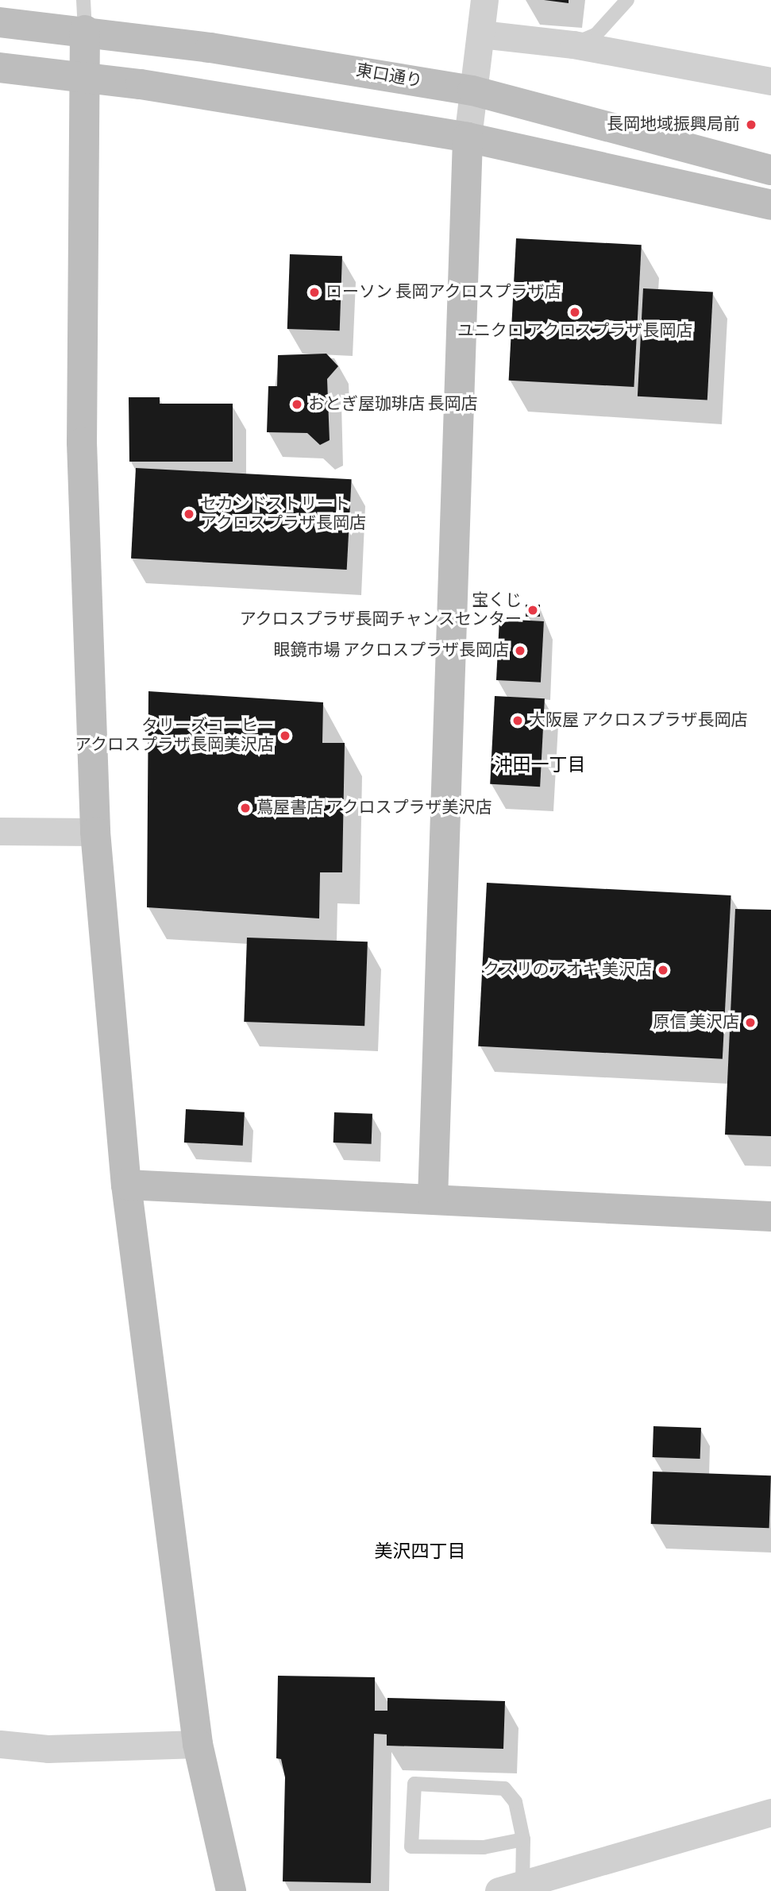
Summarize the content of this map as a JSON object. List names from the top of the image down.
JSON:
{
  "streets": {
    "street": ["東口通り"]
  },
  "districts": ["沖田一丁目", "美沢四丁目"],
  "places": [
    "長岡地域振興局前",
    "ローソン 長岡アクロスプラザ店",
    "ユニクロ アクロスプラザ長岡店",
    "おとぎ屋珈琲店 長岡店",
    "セカンドストリート アクロスプラザ長岡店",
    "宝くじ アクロスプラザ長岡チャンスセンター",
    "眼鏡市場 アクロスプラザ長岡店",
    "大阪屋 アクロスプラザ長岡店",
    "タリーズコーヒー アクロスプラザ長岡美沢店",
    "蔦屋書店 アクロスプラザ美沢店",
    "クスリのアオキ 美沢店",
    "原信 美沢店"
  ]
}
